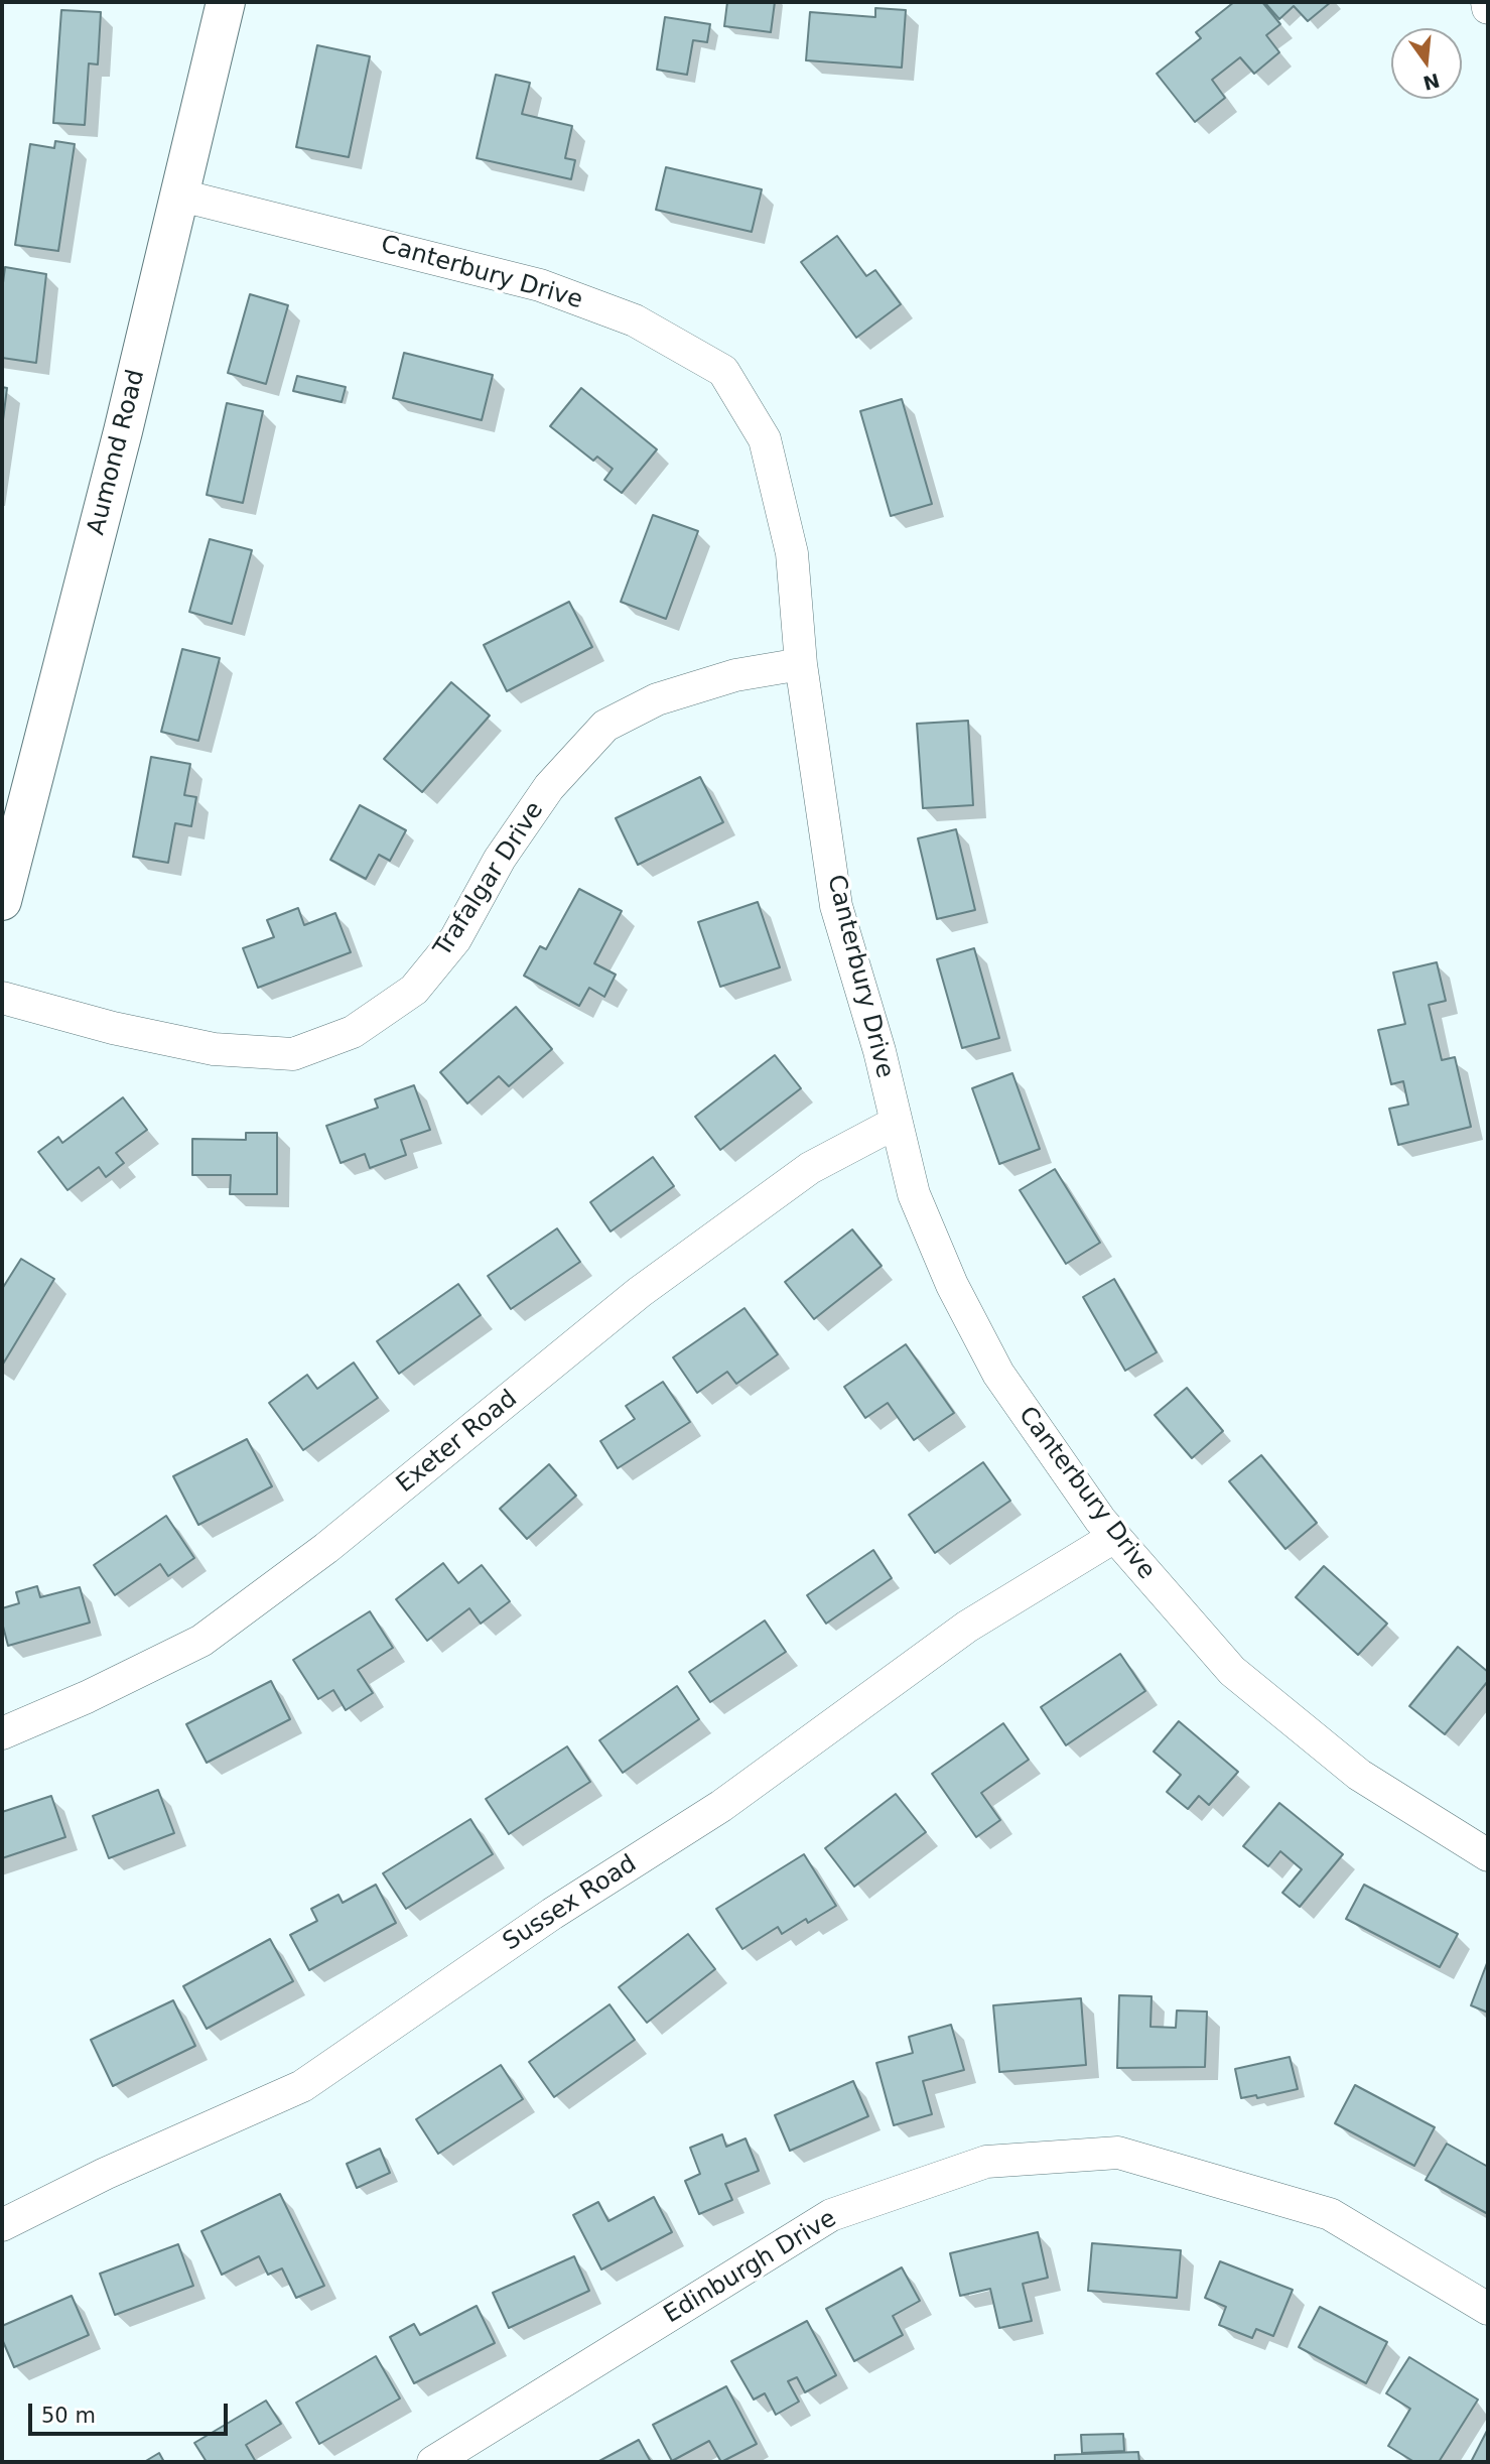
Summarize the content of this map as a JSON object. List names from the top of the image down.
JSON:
{
  "streets": {
    "street": [
      "Canterbury Drive",
      "Aumond Road",
      "Trafalgar Drive",
      "Exeter Road",
      "Sussex Road",
      "Edinburgh Drive"
    ]
  },
  "crossings": [
    ["Canterbury Drive", "Aumond Road"],
    ["Canterbury Drive", "Trafalgar Drive"],
    ["Canterbury Drive", "Exeter Road"],
    ["Canterbury Drive", "Sussex Road"]
  ],
  "scale_bar": "50 m",
  "north": "bottom"
}
